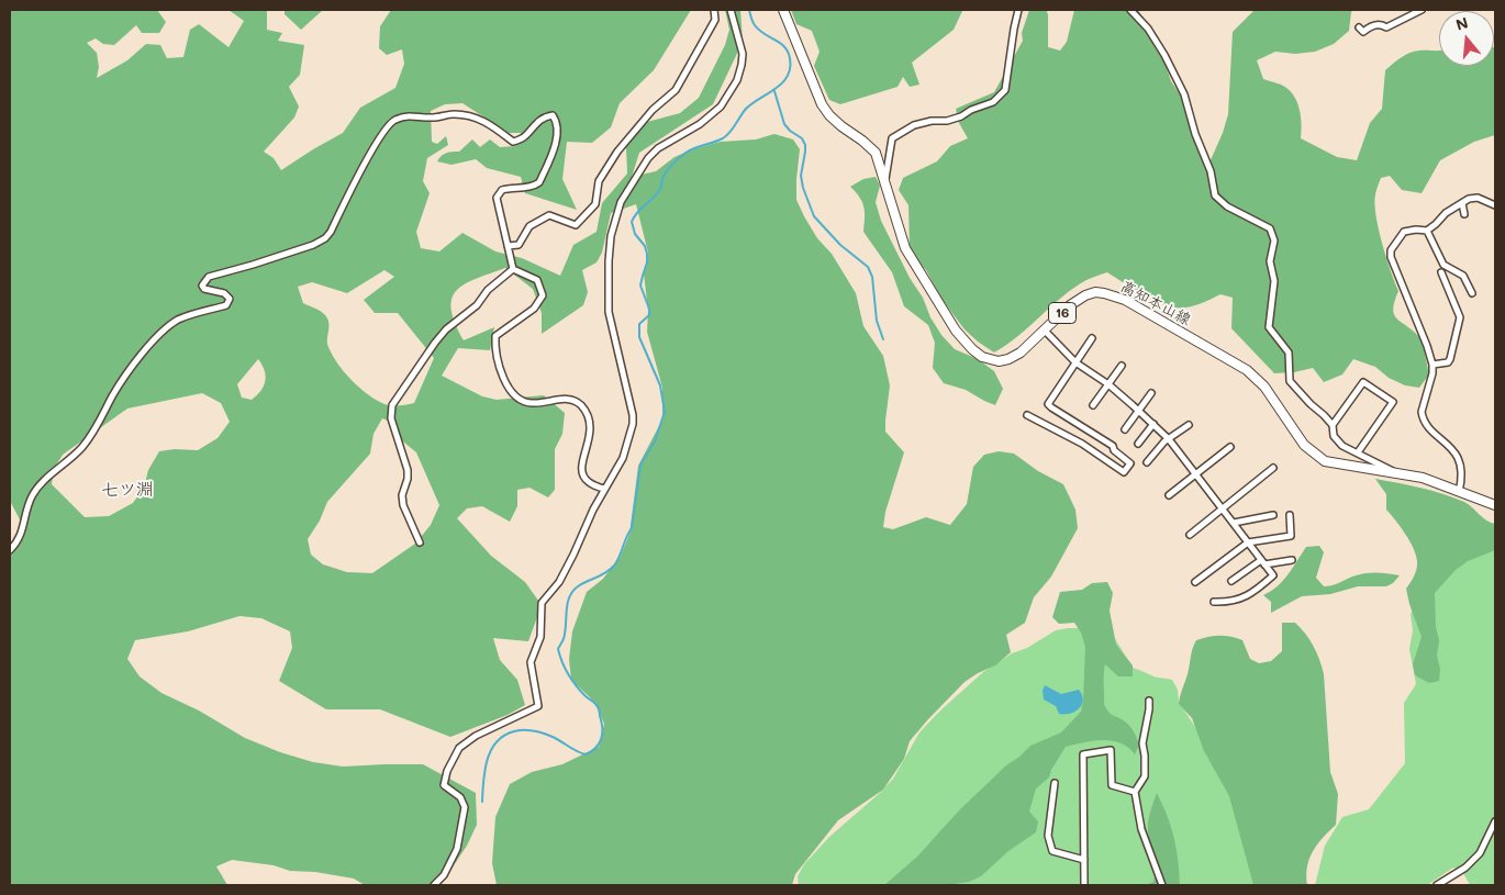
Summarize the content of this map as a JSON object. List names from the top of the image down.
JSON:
{
  "streets": {
    "main road": ["高知本山線", "16"]
  },
  "districts": ["七ツ淵"],
  "north": "top"
}
